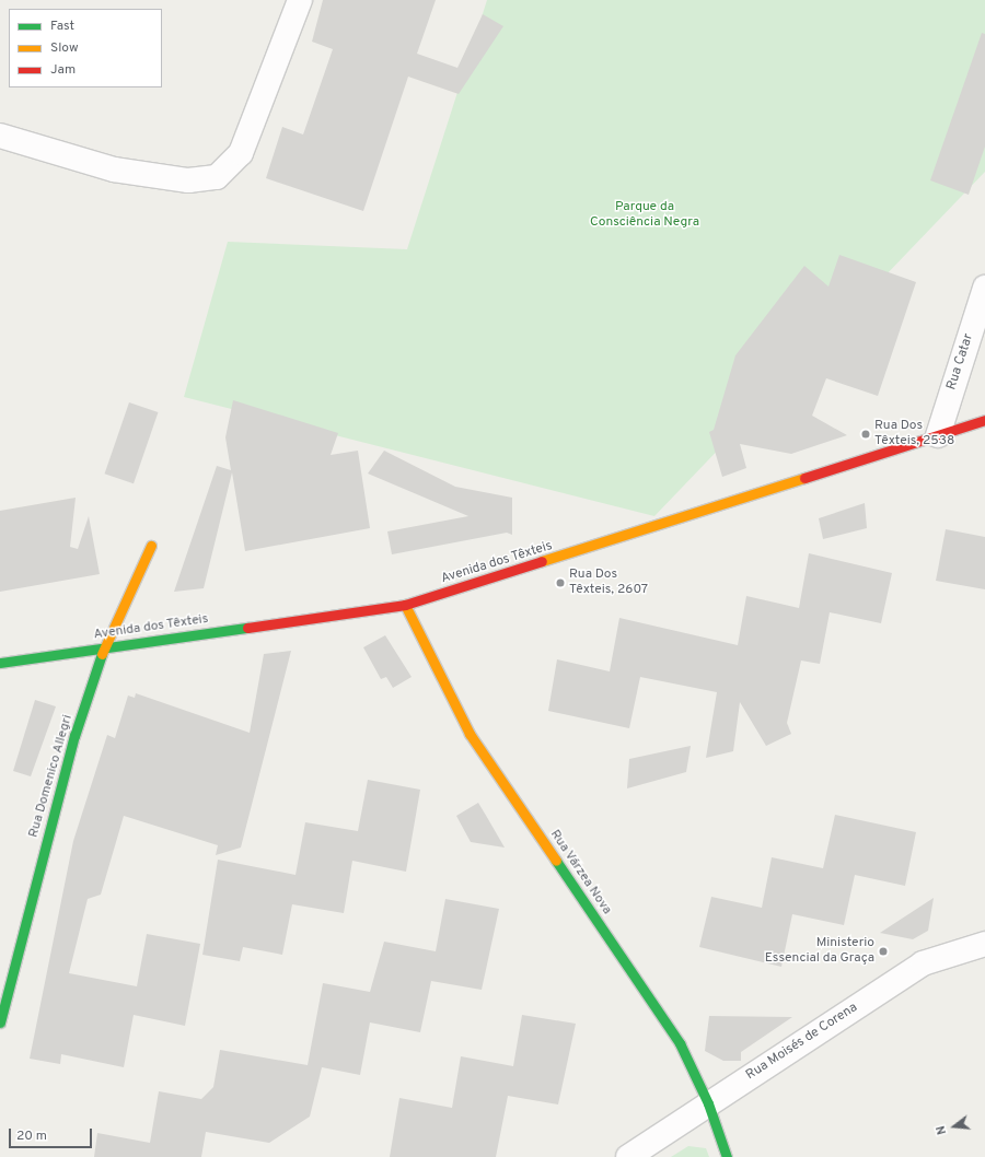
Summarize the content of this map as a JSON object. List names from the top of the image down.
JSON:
{
  "streets": {
    "street": [
      "Rua Catar",
      "Avenida dos Têxteis",
      "Rua Domenico Allegri",
      "Rua Várzea Nova",
      "Rua Moisés de Corena"
    ]
  },
  "crossings": [
    ["Rua Catar", "Avenida dos Têxteis"],
    ["Avenida dos Têxteis", "Rua Domenico Allegri"],
    ["Avenida dos Têxteis", "Rua Várzea Nova"],
    ["Rua Várzea Nova", "Rua Moisés de Corena"]
  ],
  "parks": ["Parque da Consciência Negra"],
  "places": ["Rua Dos Têxteis, 2538", "Rua Dos Têxteis, 2607", "Ministerio Essencial da Graça"],
  "legend": ["Fast", "Slow", "Jam"],
  "scale_bar": "20 m",
  "north": "left"
}
